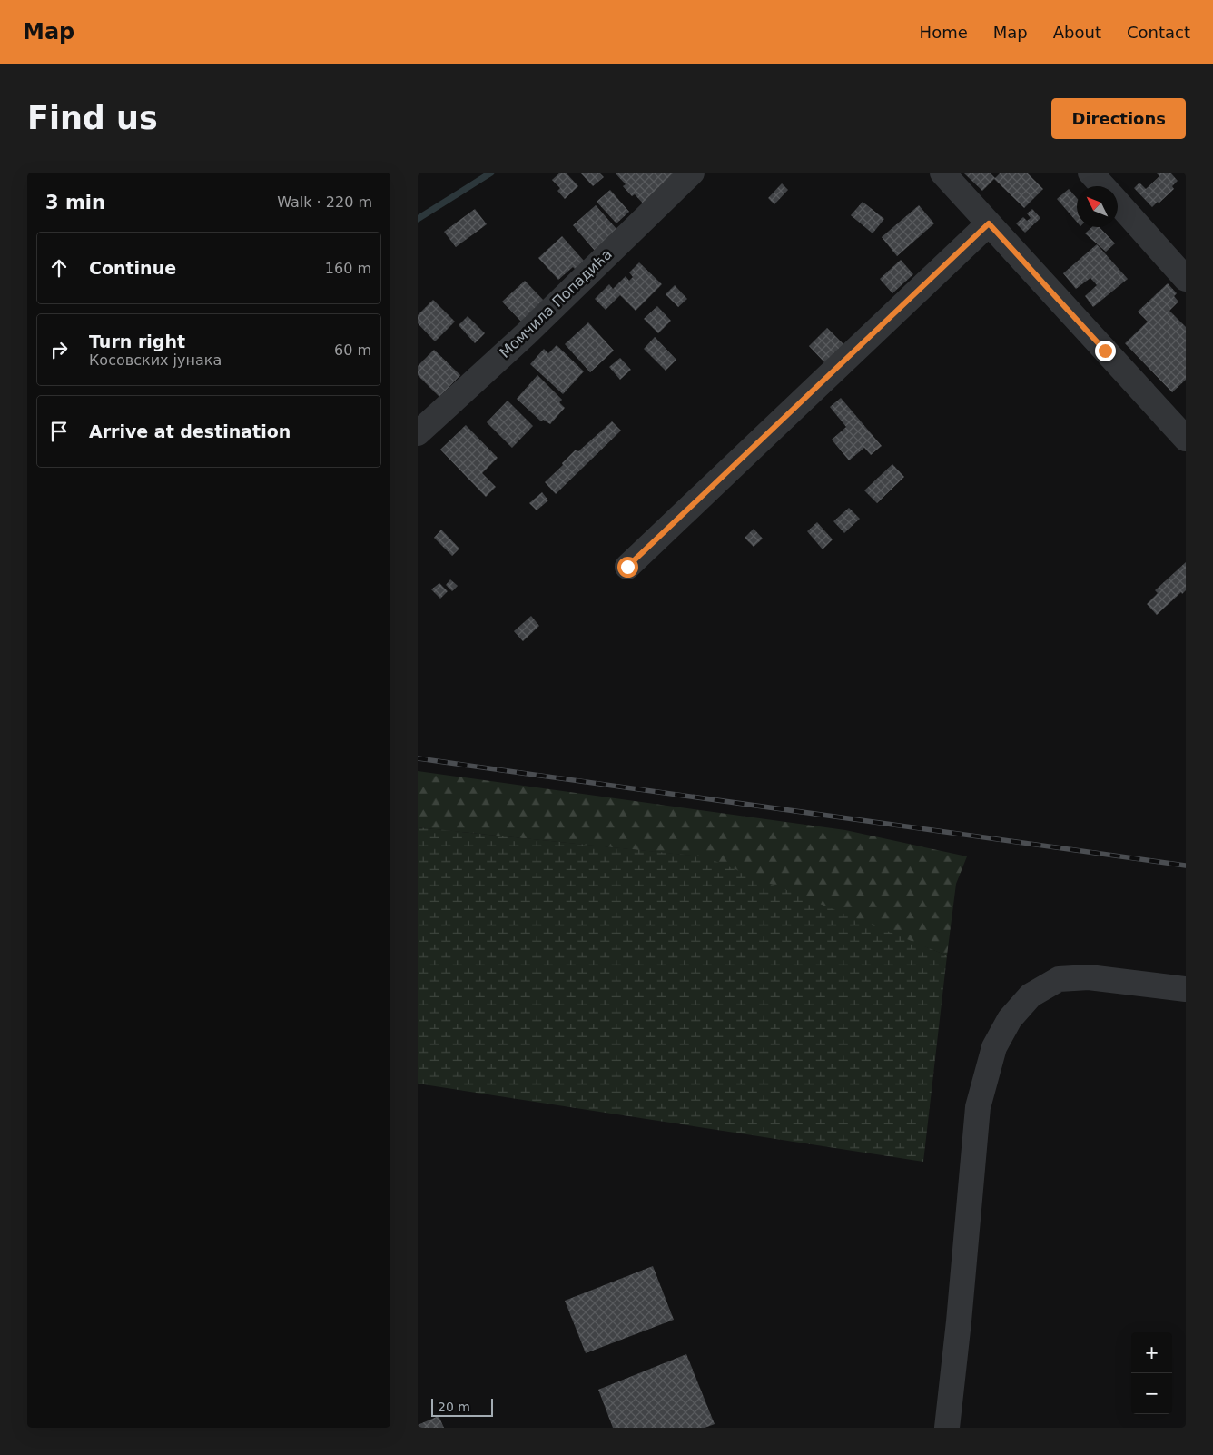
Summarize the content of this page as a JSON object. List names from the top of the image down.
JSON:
{
  "streets": {
    "street": ["Момчила Попадића"]
  },
  "scale_bar": "20 m",
  "north": "top left",
  "page": {
    "header": "Map",
    "nav": [
      "Home",
      "Map",
      "About",
      "Contact"
    ],
    "buttons": "Directions",
    "title": "Find us",
    "heading": ["3 min", "Walk · 220 m"],
    "list": [
      ["Continue", "160 m"],
      ["Turn right", "Косовских јунака", "60 m"],
      "Arrive at destination"
    ],
    "map_buttons": ["+", "−"],
    "scale": "20 m"
  }
}
